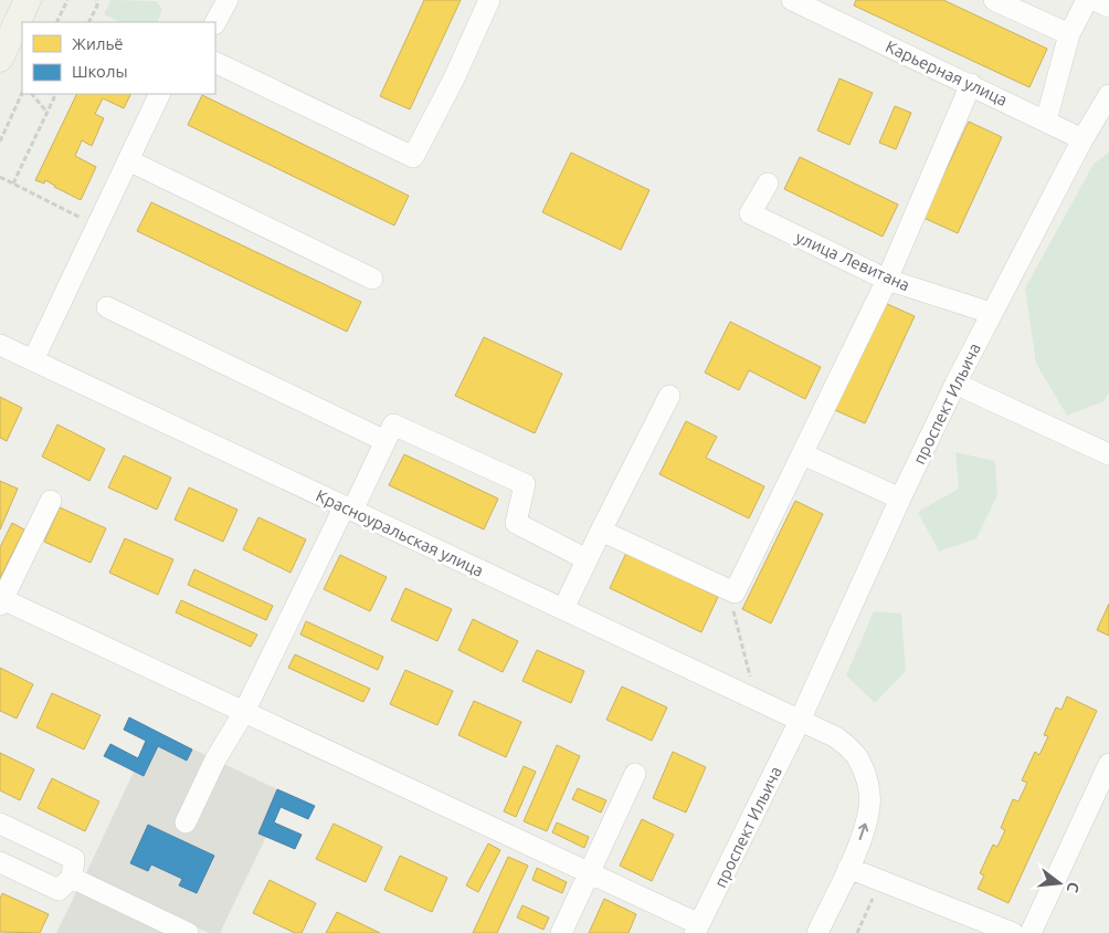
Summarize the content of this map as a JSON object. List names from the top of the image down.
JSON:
{
  "streets": {
    "street": [
      "Карьерная улица",
      "улица Левитана",
      "проспект Ильича",
      "Красноуральская улица"
    ]
  },
  "crossings": [
    ["Карьерная улица", "проспект Ильича"],
    ["улица Левитана", "проспект Ильича"],
    ["проспект Ильича", "Красноуральская улица"]
  ],
  "legend": ["Жильё", "Школы"],
  "north": "right"
}
